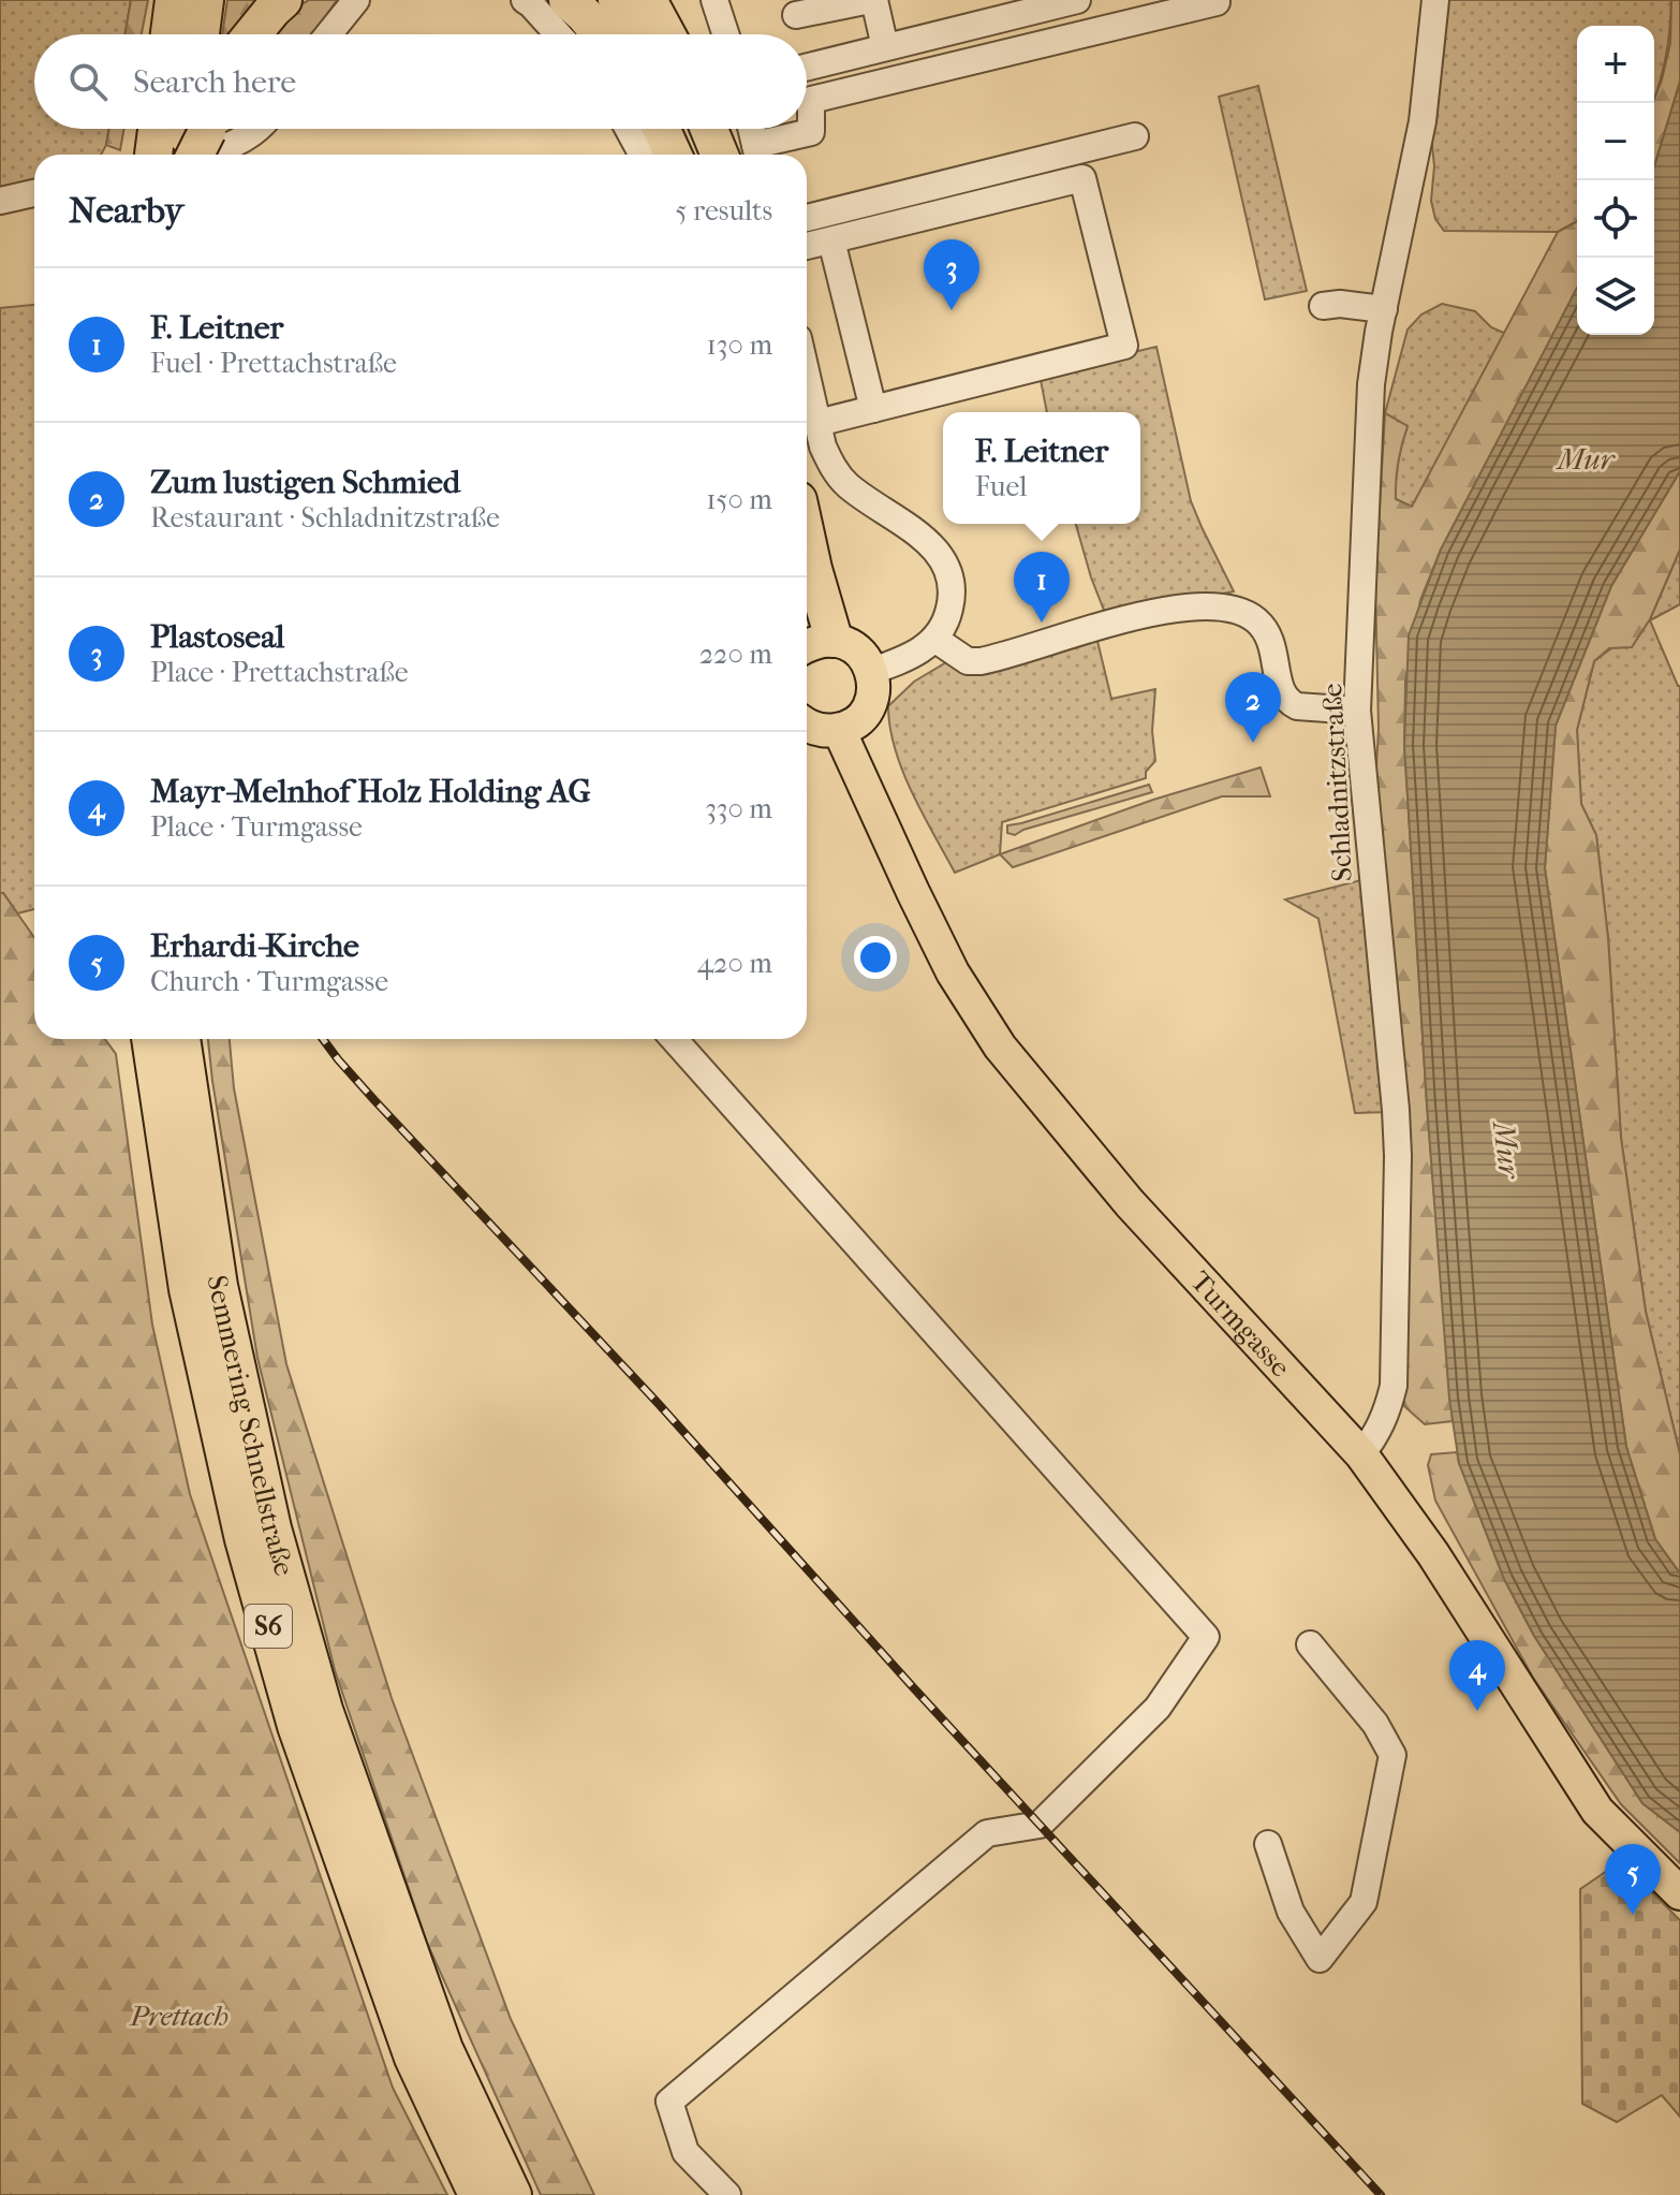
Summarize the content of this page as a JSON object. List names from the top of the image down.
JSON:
{
  "streets": {
    "highway": ["Semmering Schnellstraße", "S6"],
    "main road": ["Turmgasse"],
    "street": ["Schladnitzstraße"]
  },
  "crossings": [
    ["Schladnitzstraße", "Turmgasse"]
  ],
  "water": ["Mur"],
  "parks": ["Prettach"],
  "page": {
    "map_buttons": ["+", "−"],
    "search": "Search here",
    "heading": ["Nearby", "5 results"],
    "pins": [
      "3",
      "1",
      "2",
      "4",
      "5"
    ],
    "list": [
      {
        "mark": "1",
        "name": "F. Leitner",
        "note": "Fuel · Prettachstraße",
        "value": "130 m"
      },
      {
        "mark": "2",
        "name": "Zum lustigen Schmied",
        "note": "Restaurant · Schladnitzstraße",
        "value": "150 m"
      },
      {
        "mark": "3",
        "name": "Plastoseal",
        "note": "Place · Prettachstraße",
        "value": "220 m"
      },
      {
        "mark": "4",
        "name": "Mayr-Melnhof Holz Holding AG",
        "note": "Place · Turmgasse",
        "value": "330 m"
      },
      {
        "mark": "5",
        "name": "Erhardi-Kirche",
        "note": "Church · Turmgasse",
        "value": "420 m"
      }
    ],
    "popup": ["F. Leitner", "Fuel"]
  }
}
